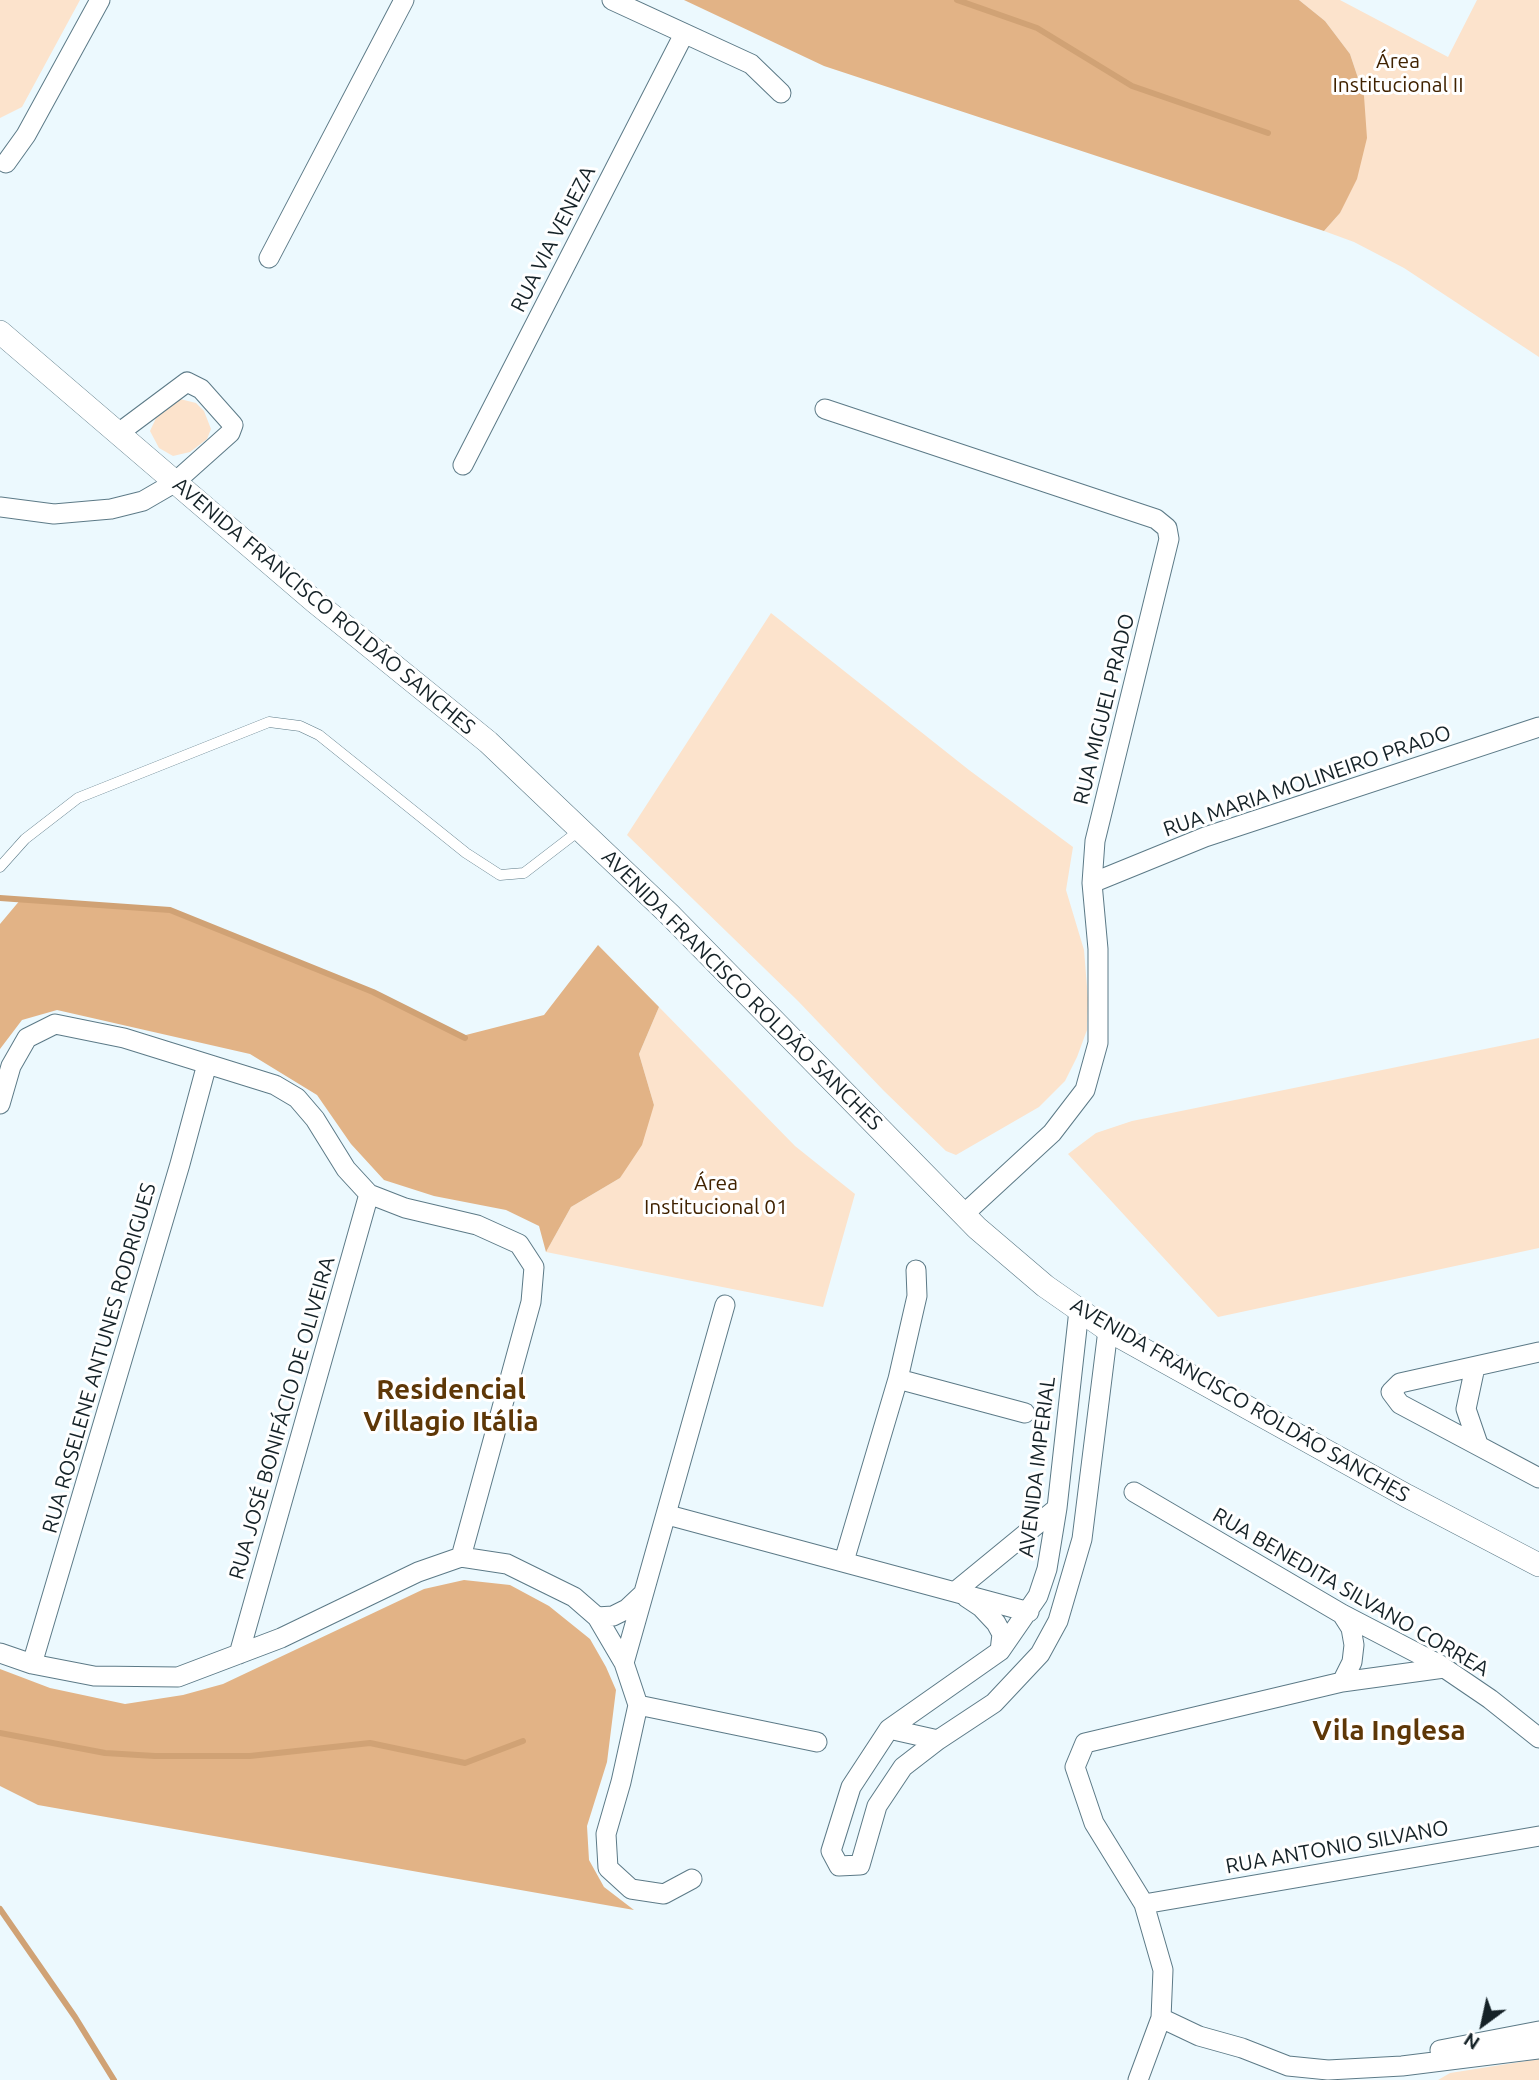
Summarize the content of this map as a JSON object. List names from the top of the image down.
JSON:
{
  "streets": {
    "street": [
      "RUA VIA VENEZA",
      "AVENIDA FRANCISCO ROLDÃO SANCHES",
      "RUA MIGUEL PRADO",
      "RUA MARIA MOLINEIRO PRADO",
      "RUA ROSELENE ANTUNES RODRIGUES",
      "RUA JOSÉ BONIFÁCIO DE OLIVEIRA",
      "AVENIDA IMPERIAL",
      "RUA BENEDITA SILVANO CORREA",
      "RUA ANTONIO SILVANO"
    ]
  },
  "crossings": [
    ["AVENIDA FRANCISCO ROLDÃO SANCHES", "RUA MIGUEL PRADO"],
    ["AVENIDA FRANCISCO ROLDÃO SANCHES", "AVENIDA IMPERIAL"],
    ["RUA MIGUEL PRADO", "RUA MARIA MOLINEIRO PRADO"]
  ],
  "districts": ["Residencial Villagio Itália", "Vila Inglesa"],
  "parks": ["Área Institucional II", "Área Institucional 01"],
  "north": "bottom left"
}
